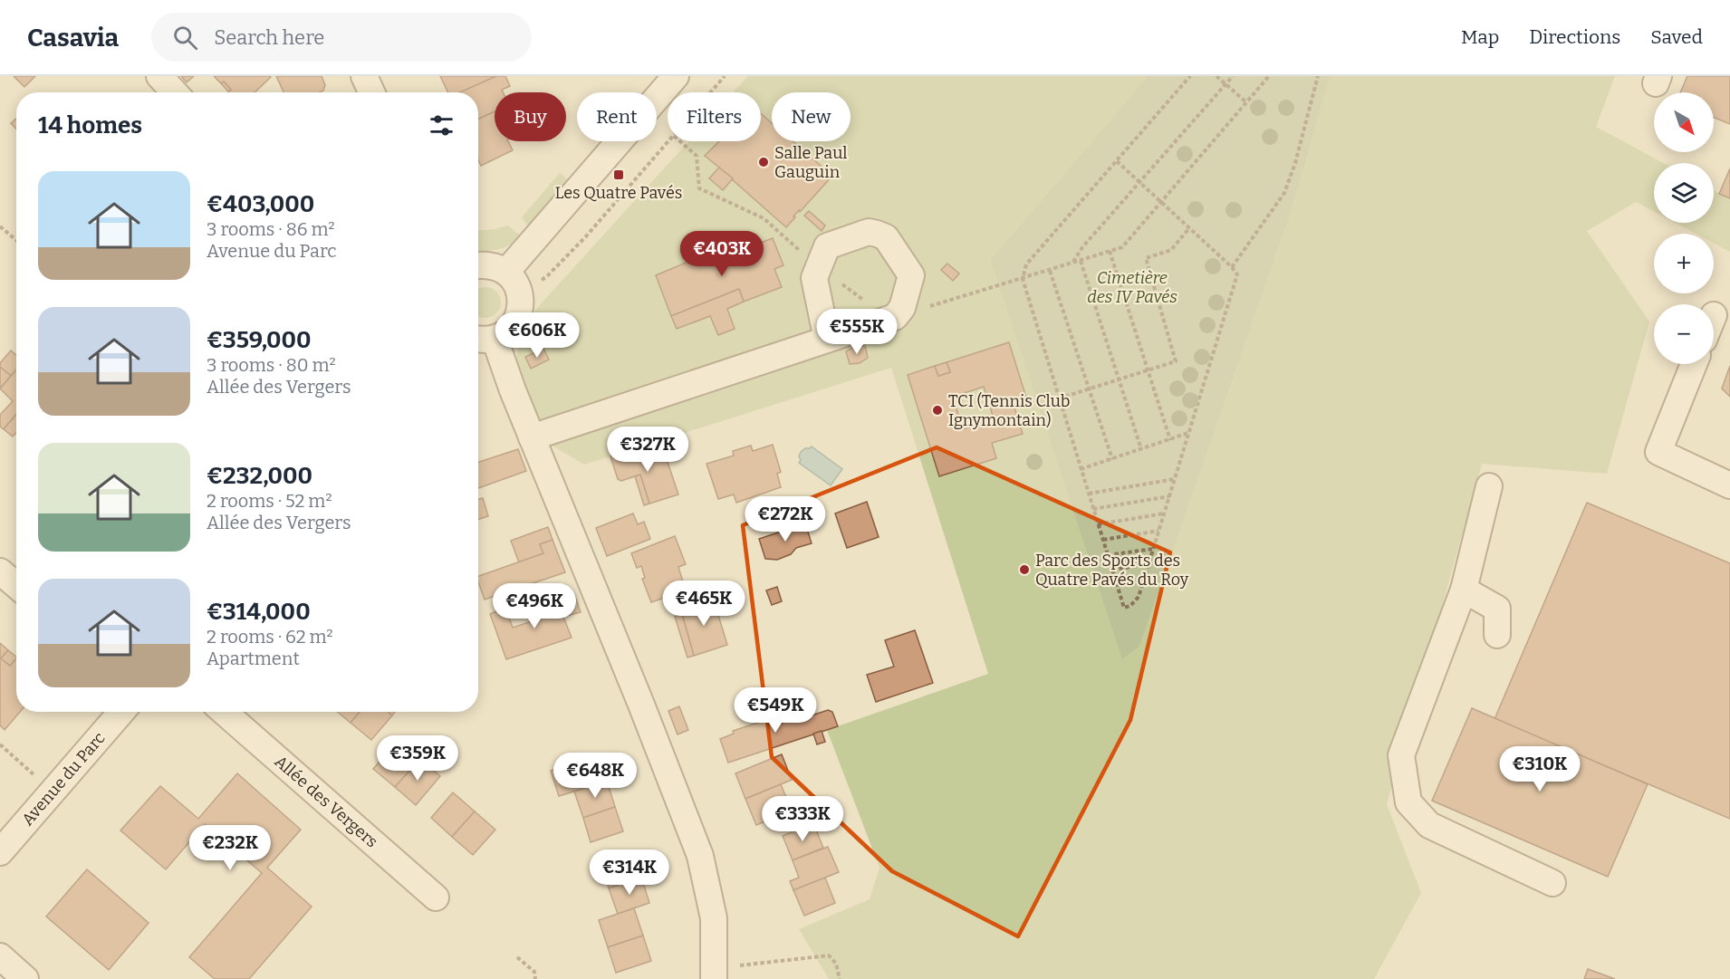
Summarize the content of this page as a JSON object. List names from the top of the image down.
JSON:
{
  "streets": {
    "street": ["Avenue du Parc", "Allée des Vergers"]
  },
  "parks": ["Cimetière des IV Pavés"],
  "places": {
    "other": ["Salle Paul Gauguin", "TCI (Tennis Club Ignymontain)", "Parc des Sports des Quatre Pavés du Roy"],
    "transit": ["Les Quatre Pavés"]
  },
  "north": "bottom right",
  "page": {
    "header": "Casavia",
    "search": "Search here",
    "nav": ["Map", "Directions", "Saved"],
    "map_buttons": ["+", "−"],
    "chip": [
      "Buy",
      "Rent",
      "Filters",
      "New"
    ],
    "heading": "14 homes",
    "list": [
      {
        "name": "€403,000",
        "note": "3 rooms · 86 m² · Avenue du Parc"
      },
      {
        "name": "€359,000",
        "note": "3 rooms · 80 m² · Allée des Vergers"
      },
      {
        "name": "€232,000",
        "note": "2 rooms · 52 m² · Allée des Vergers"
      },
      {
        "name": "€314,000",
        "note": "2 rooms · 62 m² · Apartment"
      }
    ],
    "price": [
      "€403K",
      "€555K",
      "€606K",
      "€327K",
      "€272K",
      "€465K",
      "€496K",
      "€549K",
      "€359K",
      "€310K",
      "€648K",
      "€333K",
      "€232K",
      "€314K"
    ]
  }
}
